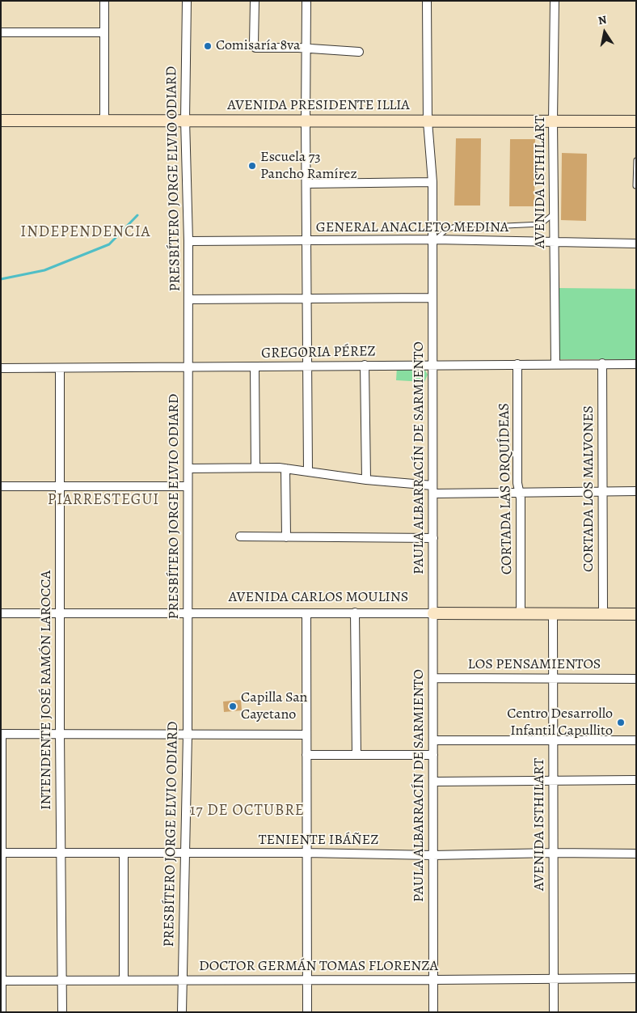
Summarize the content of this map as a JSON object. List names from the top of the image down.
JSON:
{
  "streets": {
    "main road": ["AVENIDA PRESIDENTE ILLIA", "AVENIDA CARLOS MOULINS"],
    "street": [
      "PRESBÍTERO JORGE ELVIO ODIARD",
      "AVENIDA ISTHILART",
      "GENERAL ANACLETO MEDINA",
      "GREGORIA PÉREZ",
      "PAULA ALBARRACÍN DE SARMIENTO",
      "CORTADA LAS ORQUÍDEAS",
      "CORTADA LOS MALVONES",
      "LOS PENSAMIENTOS",
      "INTENDENTE JOSÉ RAMÓN LAROCCA",
      "TENIENTE IBÁÑEZ",
      "DOCTOR GERMÁN TOMAS FLORENZA"
    ]
  },
  "crossings": [
    ["AVENIDA PRESIDENTE ILLIA", "PRESBÍTERO JORGE ELVIO ODIARD"],
    ["AVENIDA PRESIDENTE ILLIA", "AVENIDA ISTHILART"],
    ["AVENIDA PRESIDENTE ILLIA", "PAULA ALBARRACÍN DE SARMIENTO"],
    ["PRESBÍTERO JORGE ELVIO ODIARD", "GENERAL ANACLETO MEDINA"],
    ["PRESBÍTERO JORGE ELVIO ODIARD", "GREGORIA PÉREZ"],
    ["PRESBÍTERO JORGE ELVIO ODIARD", "AVENIDA CARLOS MOULINS"],
    ["PRESBÍTERO JORGE ELVIO ODIARD", "TENIENTE IBÁÑEZ"],
    ["PRESBÍTERO JORGE ELVIO ODIARD", "DOCTOR GERMÁN TOMAS FLORENZA"],
    ["AVENIDA ISTHILART", "GENERAL ANACLETO MEDINA"],
    ["AVENIDA ISTHILART", "GREGORIA PÉREZ"],
    ["AVENIDA ISTHILART", "AVENIDA CARLOS MOULINS"],
    ["AVENIDA ISTHILART", "LOS PENSAMIENTOS"],
    ["AVENIDA ISTHILART", "TENIENTE IBÁÑEZ"],
    ["AVENIDA ISTHILART", "DOCTOR GERMÁN TOMAS FLORENZA"],
    ["GENERAL ANACLETO MEDINA", "PAULA ALBARRACÍN DE SARMIENTO"],
    ["GREGORIA PÉREZ", "PAULA ALBARRACÍN DE SARMIENTO"],
    ["GREGORIA PÉREZ", "CORTADA LAS ORQUÍDEAS"],
    ["GREGORIA PÉREZ", "CORTADA LOS MALVONES"],
    ["GREGORIA PÉREZ", "INTENDENTE JOSÉ RAMÓN LAROCCA"],
    ["PAULA ALBARRACÍN DE SARMIENTO", "AVENIDA CARLOS MOULINS"],
    ["PAULA ALBARRACÍN DE SARMIENTO", "LOS PENSAMIENTOS"],
    ["PAULA ALBARRACÍN DE SARMIENTO", "TENIENTE IBÁÑEZ"],
    ["PAULA ALBARRACÍN DE SARMIENTO", "DOCTOR GERMÁN TOMAS FLORENZA"],
    ["CORTADA LAS ORQUÍDEAS", "AVENIDA CARLOS MOULINS"],
    ["CORTADA LOS MALVONES", "AVENIDA CARLOS MOULINS"],
    ["AVENIDA CARLOS MOULINS", "INTENDENTE JOSÉ RAMÓN LAROCCA"],
    ["INTENDENTE JOSÉ RAMÓN LAROCCA", "TENIENTE IBÁÑEZ"],
    ["INTENDENTE JOSÉ RAMÓN LAROCCA", "DOCTOR GERMÁN TOMAS FLORENZA"]
  ],
  "districts": ["INDEPENDENCIA", "PIARRESTEGUI", "17 DE OCTUBRE"],
  "places": [
    "Comisaría 8va",
    "Escuela 73 Pancho Ramírez",
    "Capilla San Cayetano",
    "Centro Desarrollo Infantil Capullito"
  ],
  "north": "top"
}
